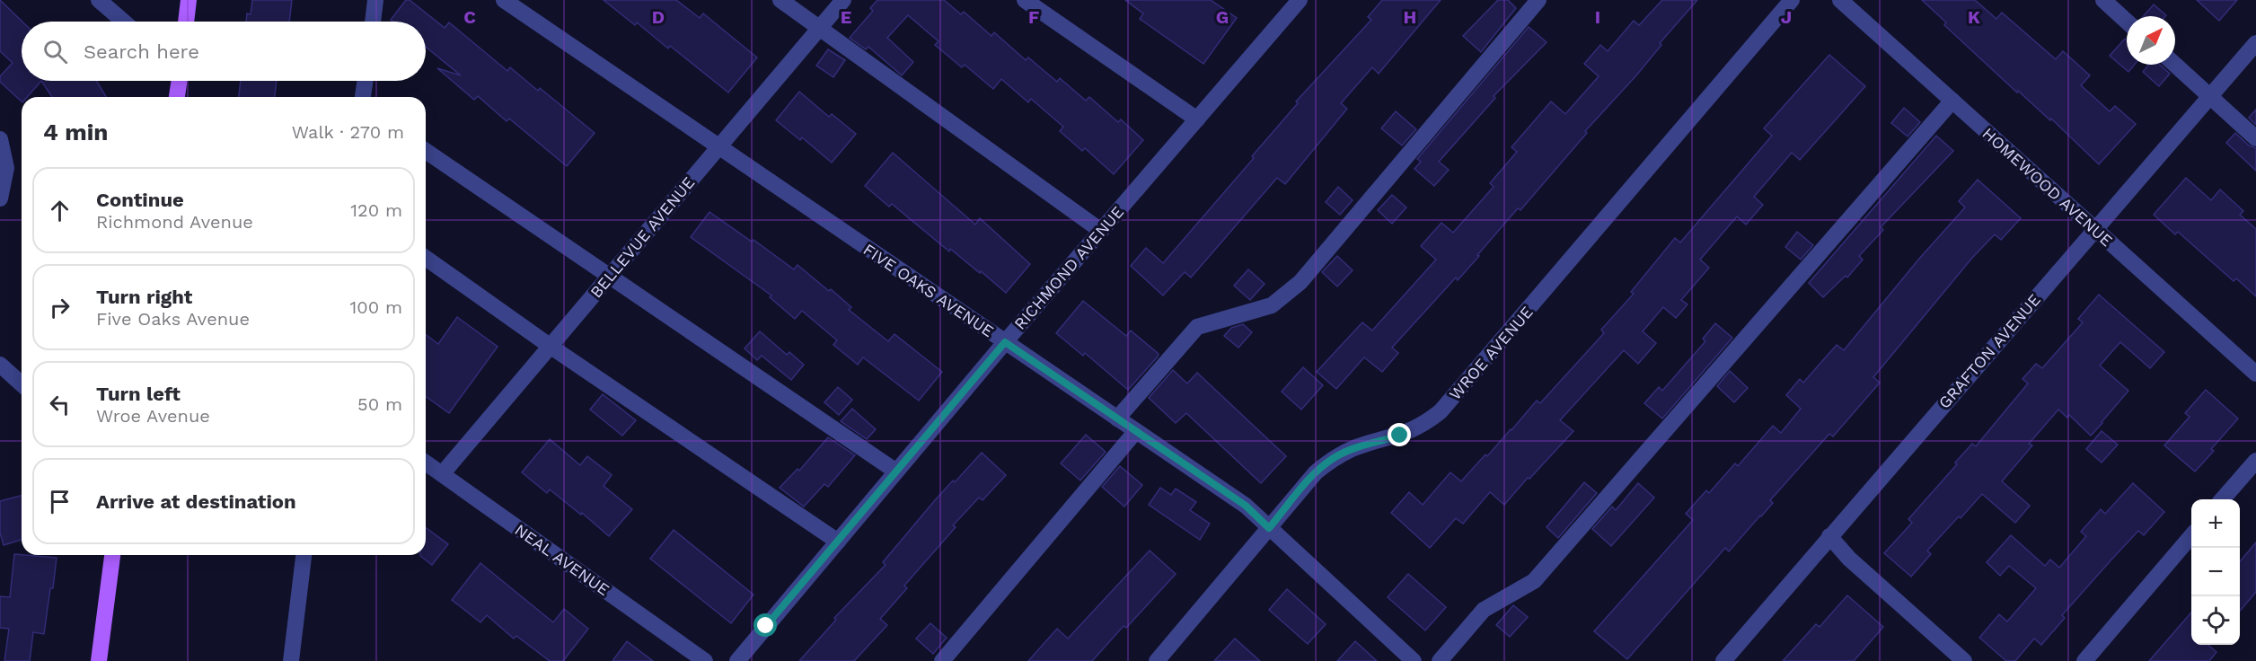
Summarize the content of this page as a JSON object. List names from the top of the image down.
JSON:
{
  "streets": {
    "street": [
      "HOMEWOOD AVENUE",
      "BELLEVUE AVENUE",
      "RICHMOND AVENUE",
      "FIVE OAKS AVENUE",
      "GRAFTON AVENUE",
      "WROE AVENUE",
      "NEAL AVENUE"
    ]
  },
  "crossings": [
    ["HOMEWOOD AVENUE", "GRAFTON AVENUE"],
    ["BELLEVUE AVENUE", "FIVE OAKS AVENUE"],
    ["BELLEVUE AVENUE", "NEAL AVENUE"],
    ["RICHMOND AVENUE", "FIVE OAKS AVENUE"],
    ["FIVE OAKS AVENUE", "WROE AVENUE"]
  ],
  "north": "top right",
  "page": {
    "search": "Search here",
    "heading": ["4 min", "Walk · 270 m"],
    "list": [
      ["Continue", "Richmond Avenue", "120 m"],
      ["Turn right", "Five Oaks Avenue", "100 m"],
      ["Turn left", "Wroe Avenue", "50 m"],
      "Arrive at destination"
    ],
    "map_buttons": ["+", "−"]
  },
  "grid": {
    "columns": [
      "C",
      "D",
      "E",
      "F",
      "G",
      "H",
      "I",
      "J",
      "K"
    ]
  }
}
